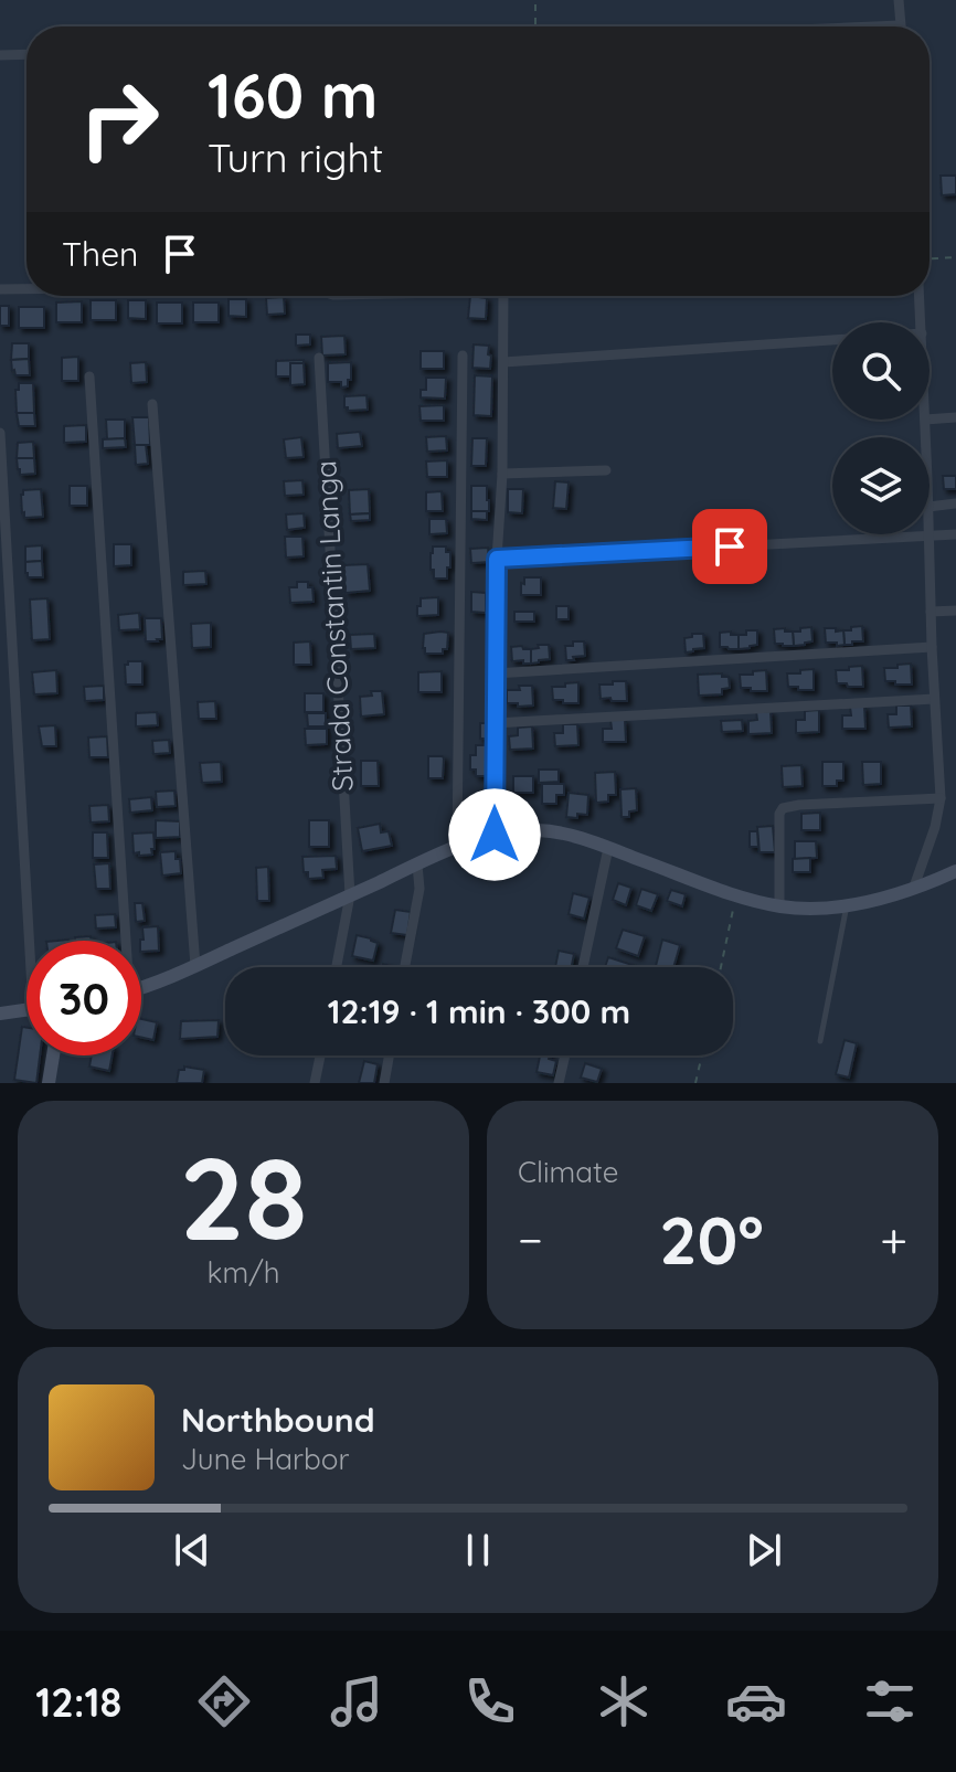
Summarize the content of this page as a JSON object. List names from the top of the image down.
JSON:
{
  "streets": {
    "street": ["Strada Constantin Langa"]
  },
  "page": {
    "turn": ["160 m", "Turn right"],
    "then": "Then",
    "limit": "30",
    "trip": "12:19 · 1 min · 300 m",
    "tile": [
      ["28", "km/h"],
      "Climate"
    ],
    "heat": ["−", "20°", "+"],
    "song": ["Northbound", "June Harbor"],
    "tabs": "12:18"
  }
}
